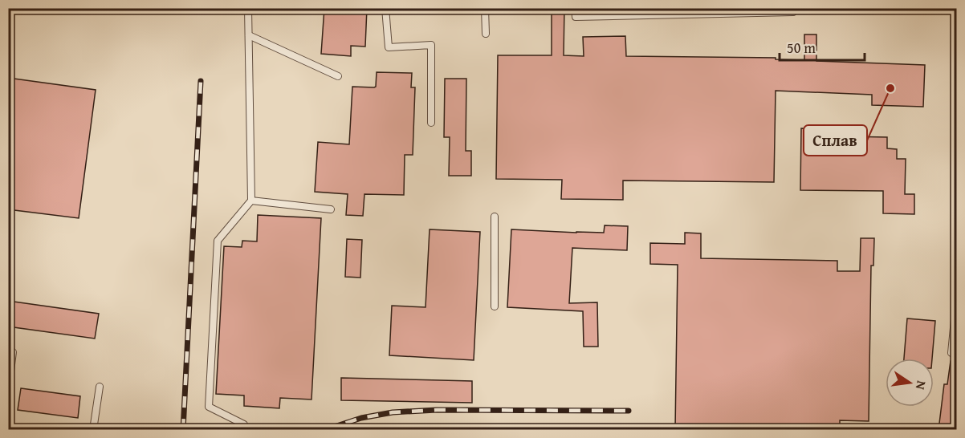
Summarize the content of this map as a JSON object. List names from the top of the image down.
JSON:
{
  "places": ["Сплав"],
  "scale_bar": "50 m",
  "north": "right"
}
